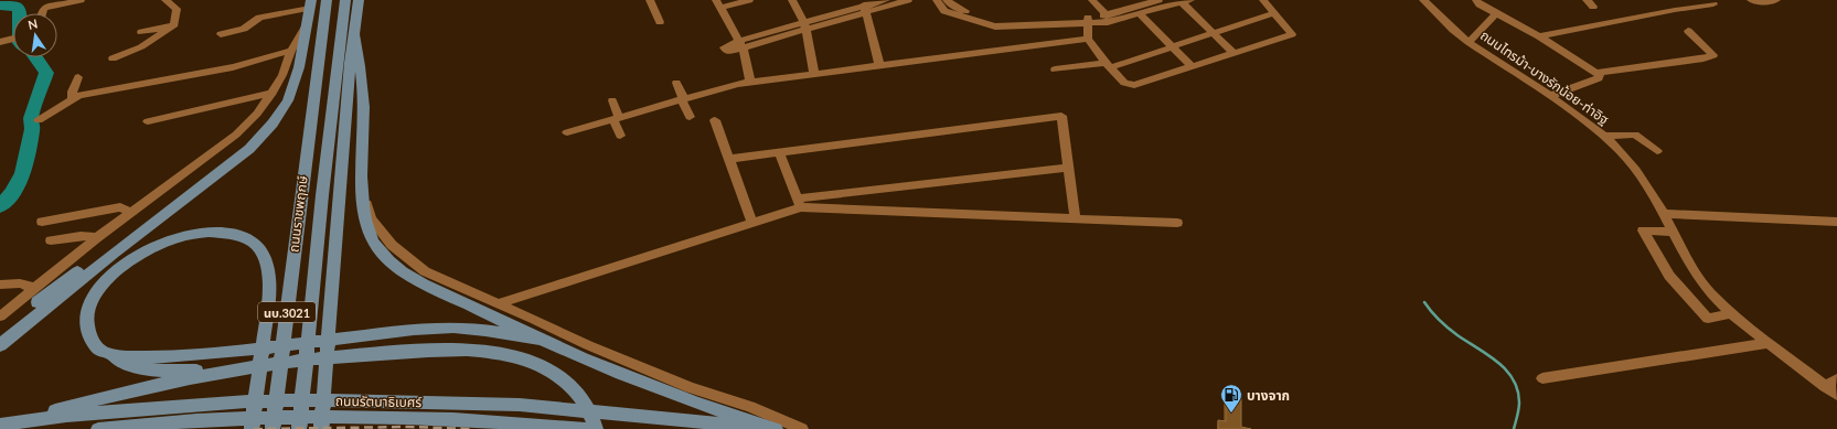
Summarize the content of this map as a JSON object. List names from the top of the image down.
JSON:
{
  "streets": {
    "main road": ["ถนนราชพฤกษ์", "นบ.3021", "ถนนรัตนาธิเบศร์"],
    "street": ["ถนนไทรม้า-บางรักน้อย-ท่าอิฐ"]
  },
  "places": {
    "fuel station": ["บางจาก"]
  },
  "north": "top"
}
